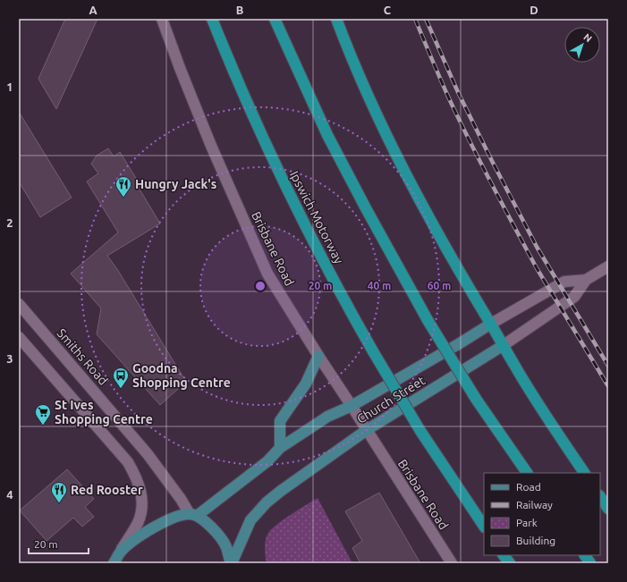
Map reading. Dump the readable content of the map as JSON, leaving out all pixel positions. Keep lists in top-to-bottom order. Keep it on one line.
{"streets":{"highway":["Ipswich Motorway"],"main road":["Brisbane Road","Smiths Road","Church Street"]},"crossings":[["Brisbane Road","Church Street"],["Smiths Road","Church Street"]],"places":{"restaurant":["Hungry Jack's","Red Rooster"],"bus stop":["Goodna Shopping Centre"],"supermarket":["St Ives Shopping Centre"]},"legend":["Road","Railway","Park","Building"],"scale_bar":"20 m","north":"top right","grid":{"columns":["A","B","C","D"],"rows":["1","2","3","4"]},"rings":["20 m","40 m","60 m"]}
